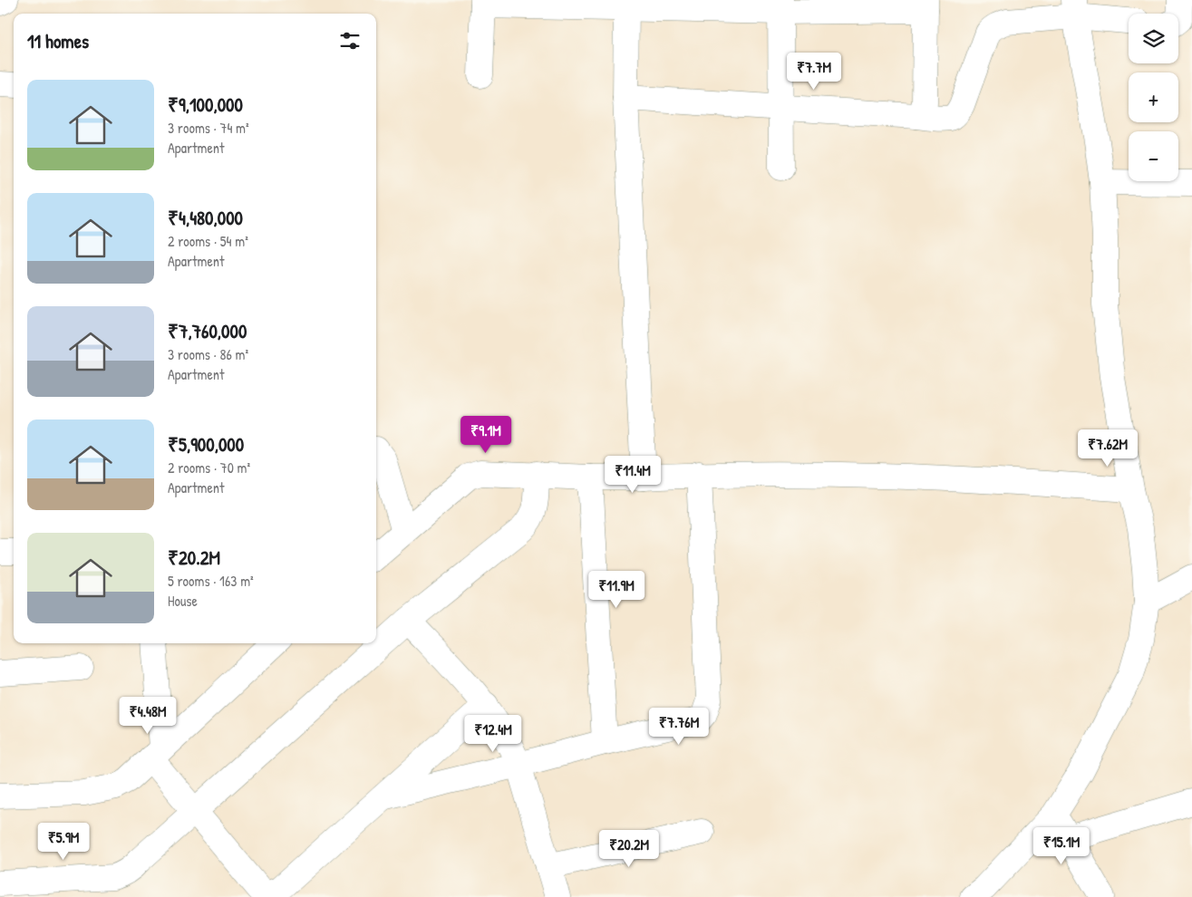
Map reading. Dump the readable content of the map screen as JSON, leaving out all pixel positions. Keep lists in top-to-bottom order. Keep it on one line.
{"page":{"map_buttons":["+","−"],"heading":"11 homes","price":["₹7.7M","₹9.1M","₹7.62M","₹11.4M","₹11.9M","₹4.48M","₹7.76M","₹12.4M","₹5.9M","₹15.1M","₹20.2M"],"list":[{"name":"₹9,100,000","note":"3 rooms · 74 m² · Apartment"},{"name":"₹4,480,000","note":"2 rooms · 54 m² · Apartment"},{"name":"₹7,760,000","note":"3 rooms · 86 m² · Apartment"},{"name":"₹5,900,000","note":"2 rooms · 70 m² · Apartment"},{"name":"₹20.2M","note":"5 rooms · 163 m² · House"}]}}
